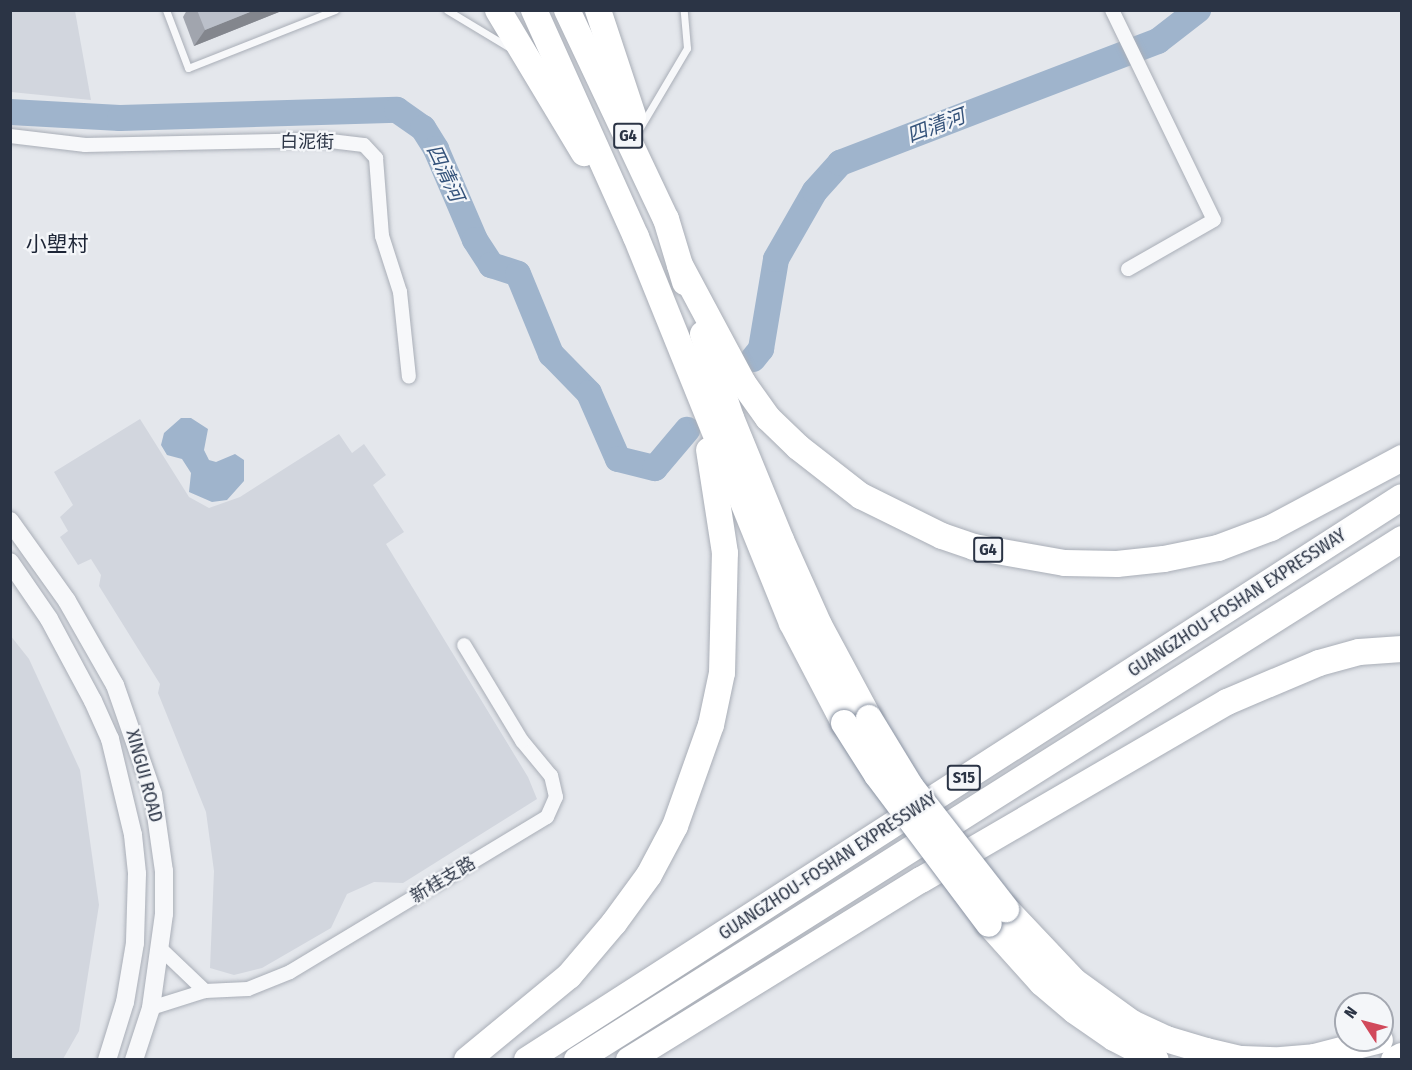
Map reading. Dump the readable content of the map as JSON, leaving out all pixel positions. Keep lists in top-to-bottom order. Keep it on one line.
{"streets":{"highway":["G4","GUANGZHOU-FOSHAN EXPRESSWAY","S15"],"street":["白泥街","XINGUI ROAD","新桂支路"]},"crossings":[["XINGUI ROAD","新桂支路"]],"districts":["小塱村"],"water":["四清河"],"north":"top left"}
